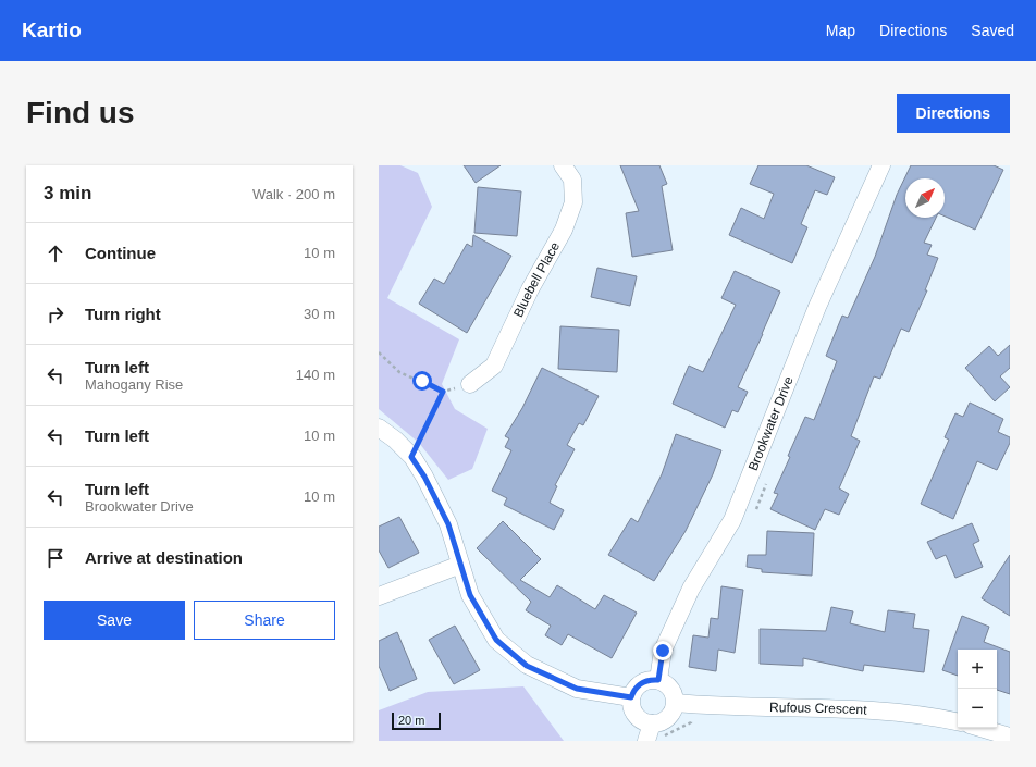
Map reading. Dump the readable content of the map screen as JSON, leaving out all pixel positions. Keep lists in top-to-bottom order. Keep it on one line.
{"streets":{"street":["Bluebell Place","Brookwater Drive","Rufous Crescent"]},"crossings":[["Brookwater Drive","Rufous Crescent"]],"scale_bar":"20 m","north":"top right","page":{"header":"Kartio","nav":["Map","Directions","Saved"],"buttons":["Directions",["Save","Share"]],"title":"Find us","heading":["3 min","Walk · 200 m"],"list":[["Continue","10 m"],["Turn right","30 m"],["Turn left","Mahogany Rise","140 m"],["Turn left","10 m"],["Turn left","Brookwater Drive","10 m"],"Arrive at destination"],"map_buttons":["+","−"],"scale":"20 m"}}
